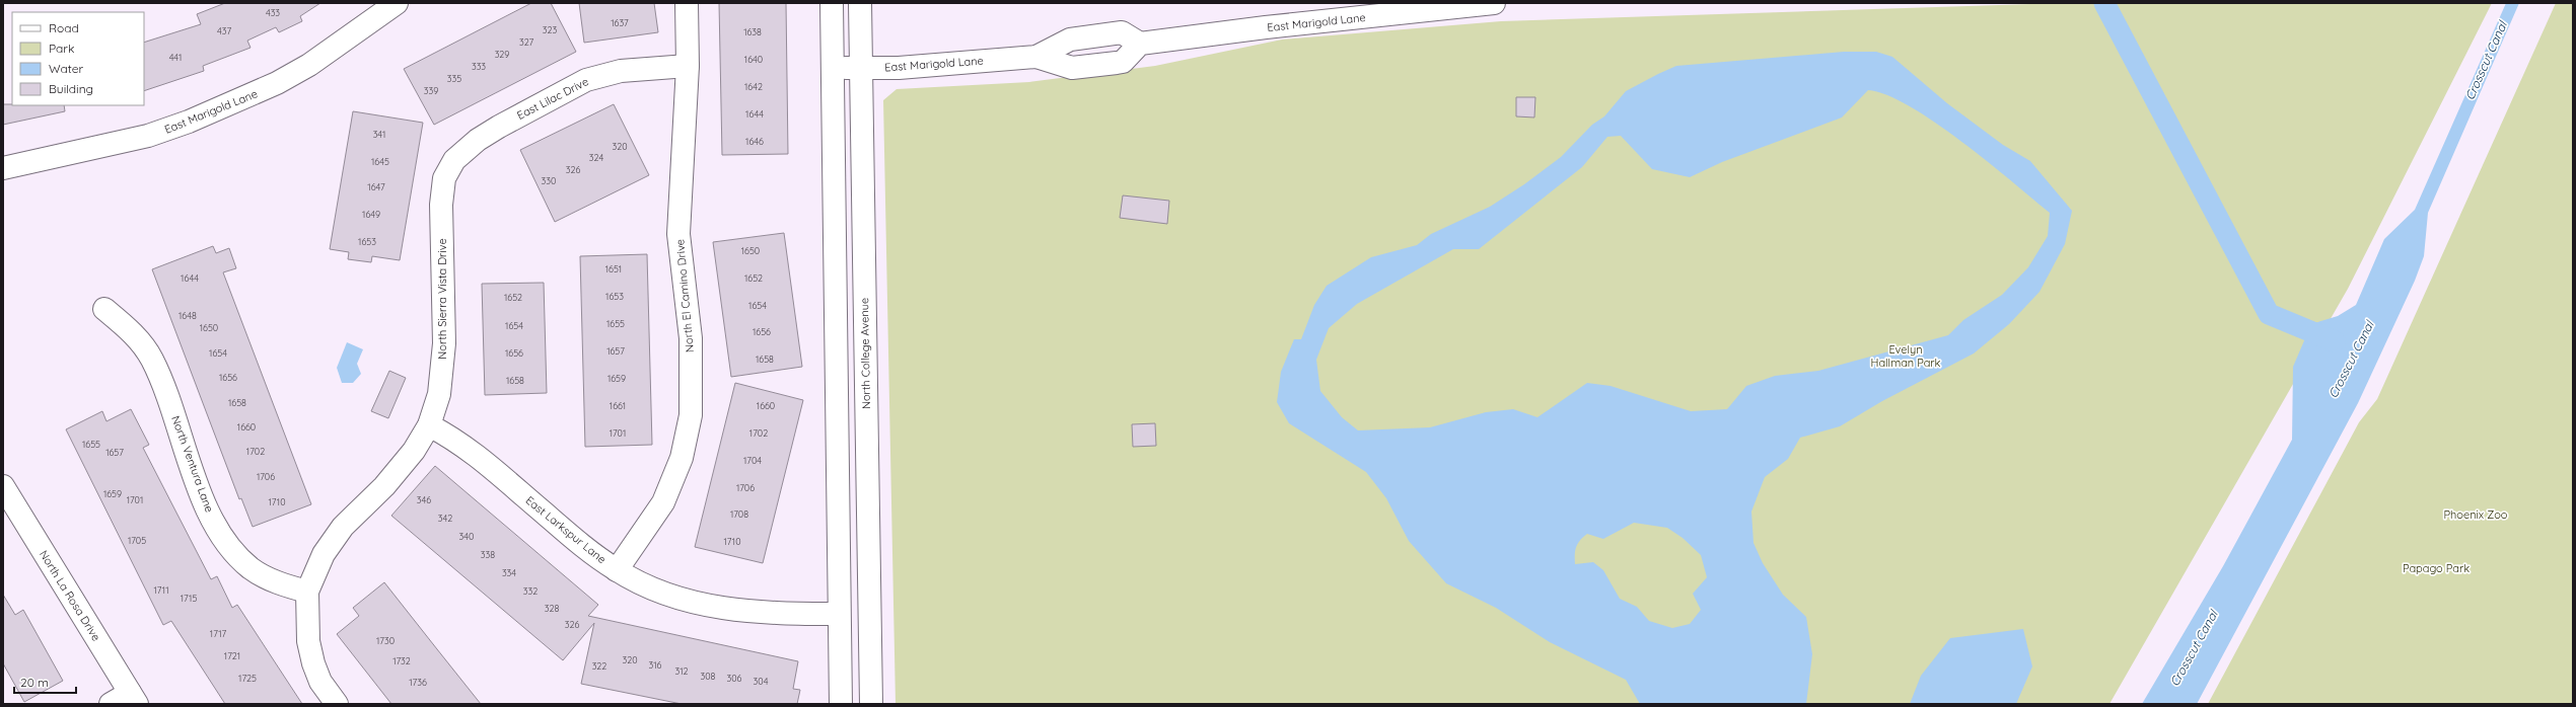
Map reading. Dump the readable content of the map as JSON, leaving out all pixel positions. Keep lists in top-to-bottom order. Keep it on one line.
{"streets":{"street":["East Marigold Lane","East Lilac Drive","North El Camino Drive","North Sierra Vista Drive","North College Avenue","North Ventura Lane","East Larkspur Lane","North La Rosa Drive"]},"crossings":[["East Marigold Lane","North College Avenue"],["East Lilac Drive","North El Camino Drive"],["East Lilac Drive","North Sierra Vista Drive"],["North El Camino Drive","East Larkspur Lane"],["North Sierra Vista Drive","North Ventura Lane"],["North Sierra Vista Drive","East Larkspur Lane"]],"water":["Crosscut Canal"],"parks":["Evelyn Hallman Park","Phoenix Zoo","Papago Park"],"house_numbers":["433","1637","323","437","1638","327","329","441","1640","333","335","1642","339","1644","341","1646","320","324","1645","326","330","1647","1649","1653","1650","1651","1644","1652","1653","1652","1654","1648","1655","1654","1650","1656","1657","1654","1656","1658","1656","1659","1658","1658","1661","1660","1660","1701","1702","1655","1702","1657","1704","1706","1706","1659","1701","346","1710","1708","342","340","1705","1710","338","334","1711","332","1715","328","326","1717","1730","1721","320","1732","316","322","312","308","1725","306","304","1736"],"legend":["Road","Park","Water","Building"],"scale_bar":"20 m"}
